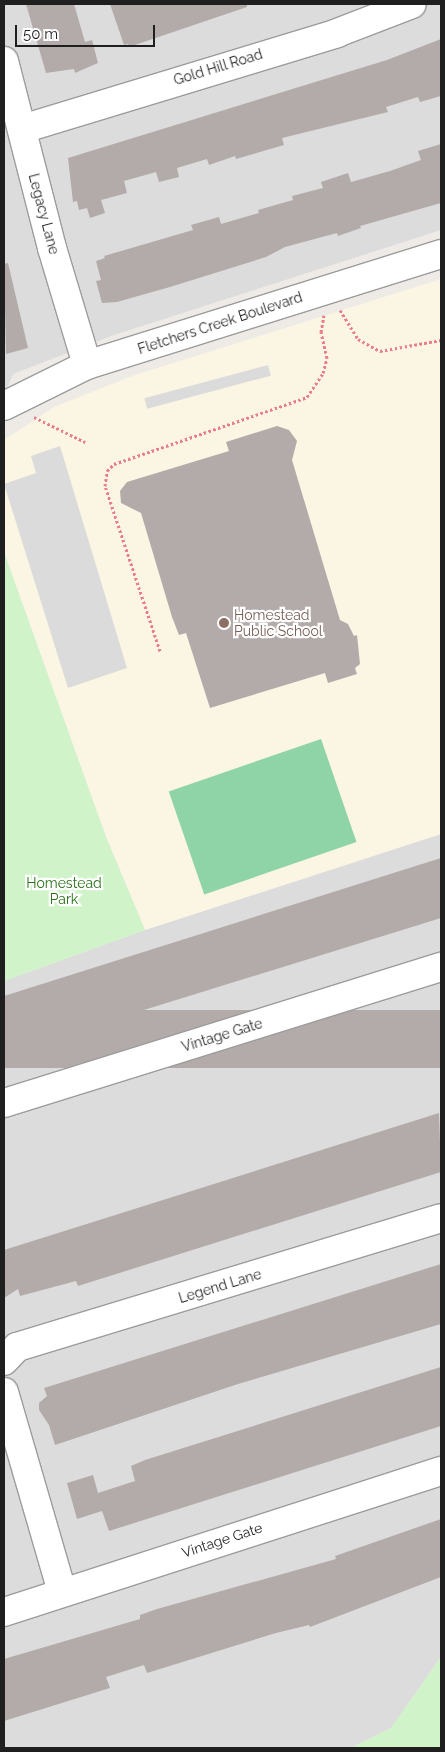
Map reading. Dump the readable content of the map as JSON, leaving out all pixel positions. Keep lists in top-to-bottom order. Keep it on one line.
{"streets":{"street":["Gold Hill Road","Legacy Lane","Fletchers Creek Boulevard","Vintage Gate","Legend Lane"]},"crossings":[["Gold Hill Road","Legacy Lane"],["Legacy Lane","Fletchers Creek Boulevard"]],"parks":["Homestead Park"],"places":["Homestead Public School"],"scale_bar":"50 m"}
